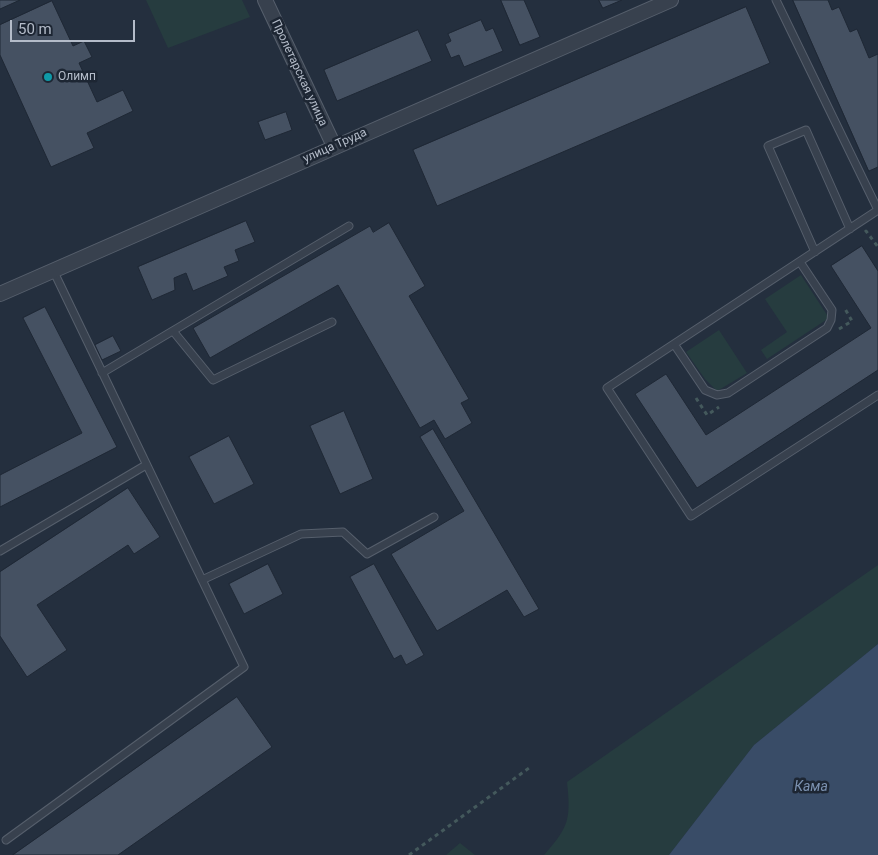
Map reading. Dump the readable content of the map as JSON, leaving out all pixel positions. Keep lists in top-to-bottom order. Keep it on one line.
{"streets":{"street":["Пролетарская улица","улица Труда"]},"crossings":[["Пролетарская улица","улица Труда"]],"water":["Кама"],"places":["Олимп"],"scale_bar":"50 m"}
